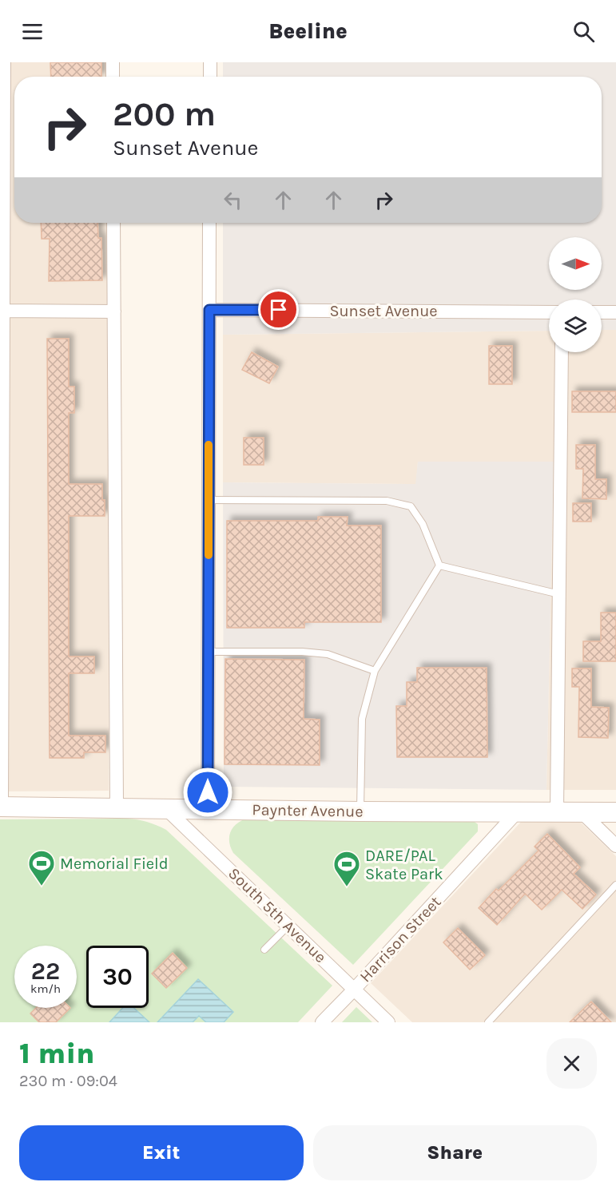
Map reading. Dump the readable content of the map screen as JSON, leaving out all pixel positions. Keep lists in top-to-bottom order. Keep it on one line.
{"streets":{"street":["Sunset Avenue","Paynter Avenue","South 5th Avenue","Harrison Street"]},"crossings":[["Paynter Avenue","South 5th Avenue"],["Paynter Avenue","Harrison Street"],["South 5th Avenue","Harrison Street"]],"places":{"sports":["Memorial Field","DARE/PAL Skate Park"]},"north":"right","page":{"header":"Beeline","turn":["200 m","Sunset Avenue"],"speed":"22 km/h","limit":"30","heading":["1 min","230 m · 09:04"],"buttons":["Exit","Share"]}}
